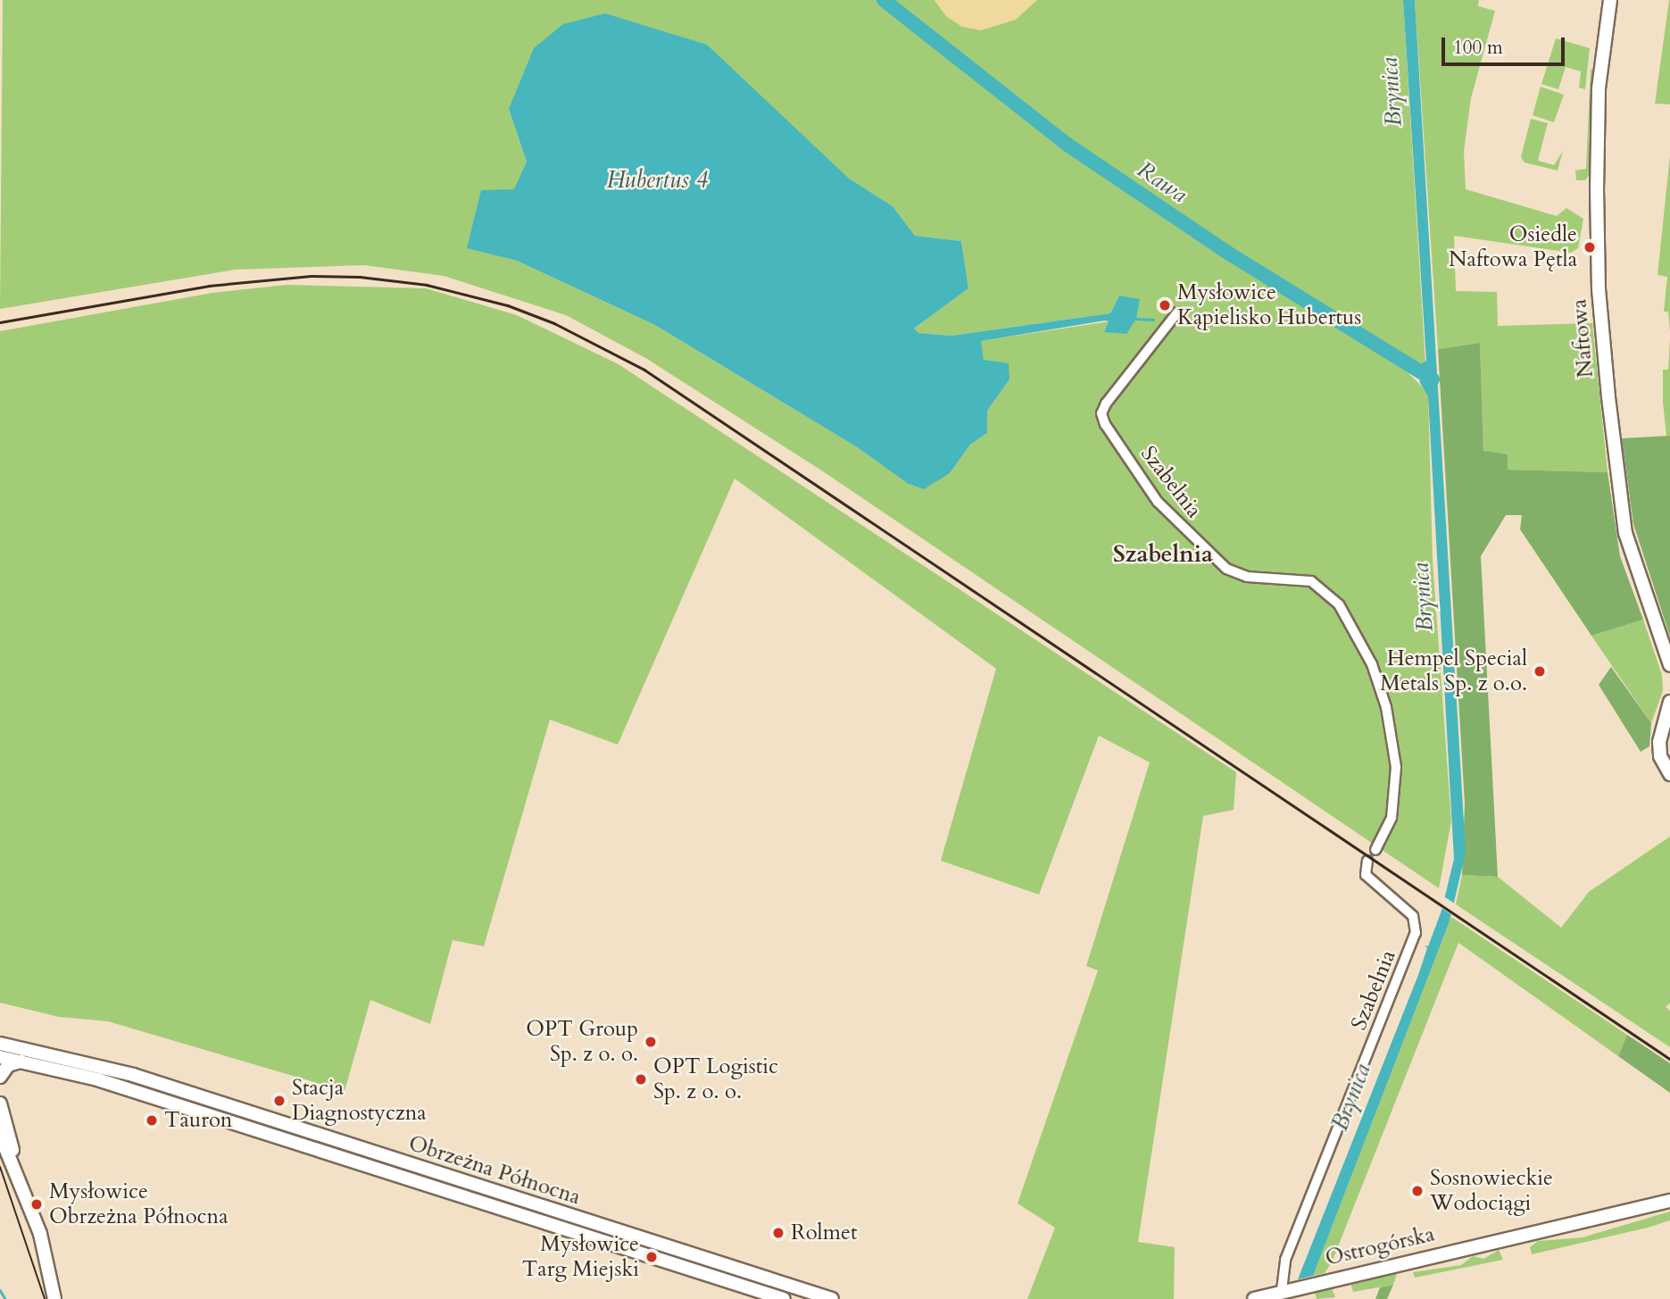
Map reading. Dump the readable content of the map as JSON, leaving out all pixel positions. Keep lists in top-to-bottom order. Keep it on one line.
{"streets":{"street":["Naftowa","Szabelnia","Obrzeżna Północna","Ostrogórska"]},"crossings":[["Szabelnia","Ostrogórska"]],"districts":["Szabelnia"],"water":["Brynica","Hubertus 4","Rawa"],"places":["Osiedle Naftowa Pętla","Mysłowice Kąpielisko Hubertus","Hempel Special Metals Sp. z o.o.","OPT Group Sp. z o. o.","OPT Logistic Sp. z o. o.","Stacja Diagnostyczna","Tauron","Sosnowieckie Wodociągi","Mysłowice Obrzeżna Północna","Rolmet","Mysłowice Targ Miejski"],"scale_bar":"100 m"}
